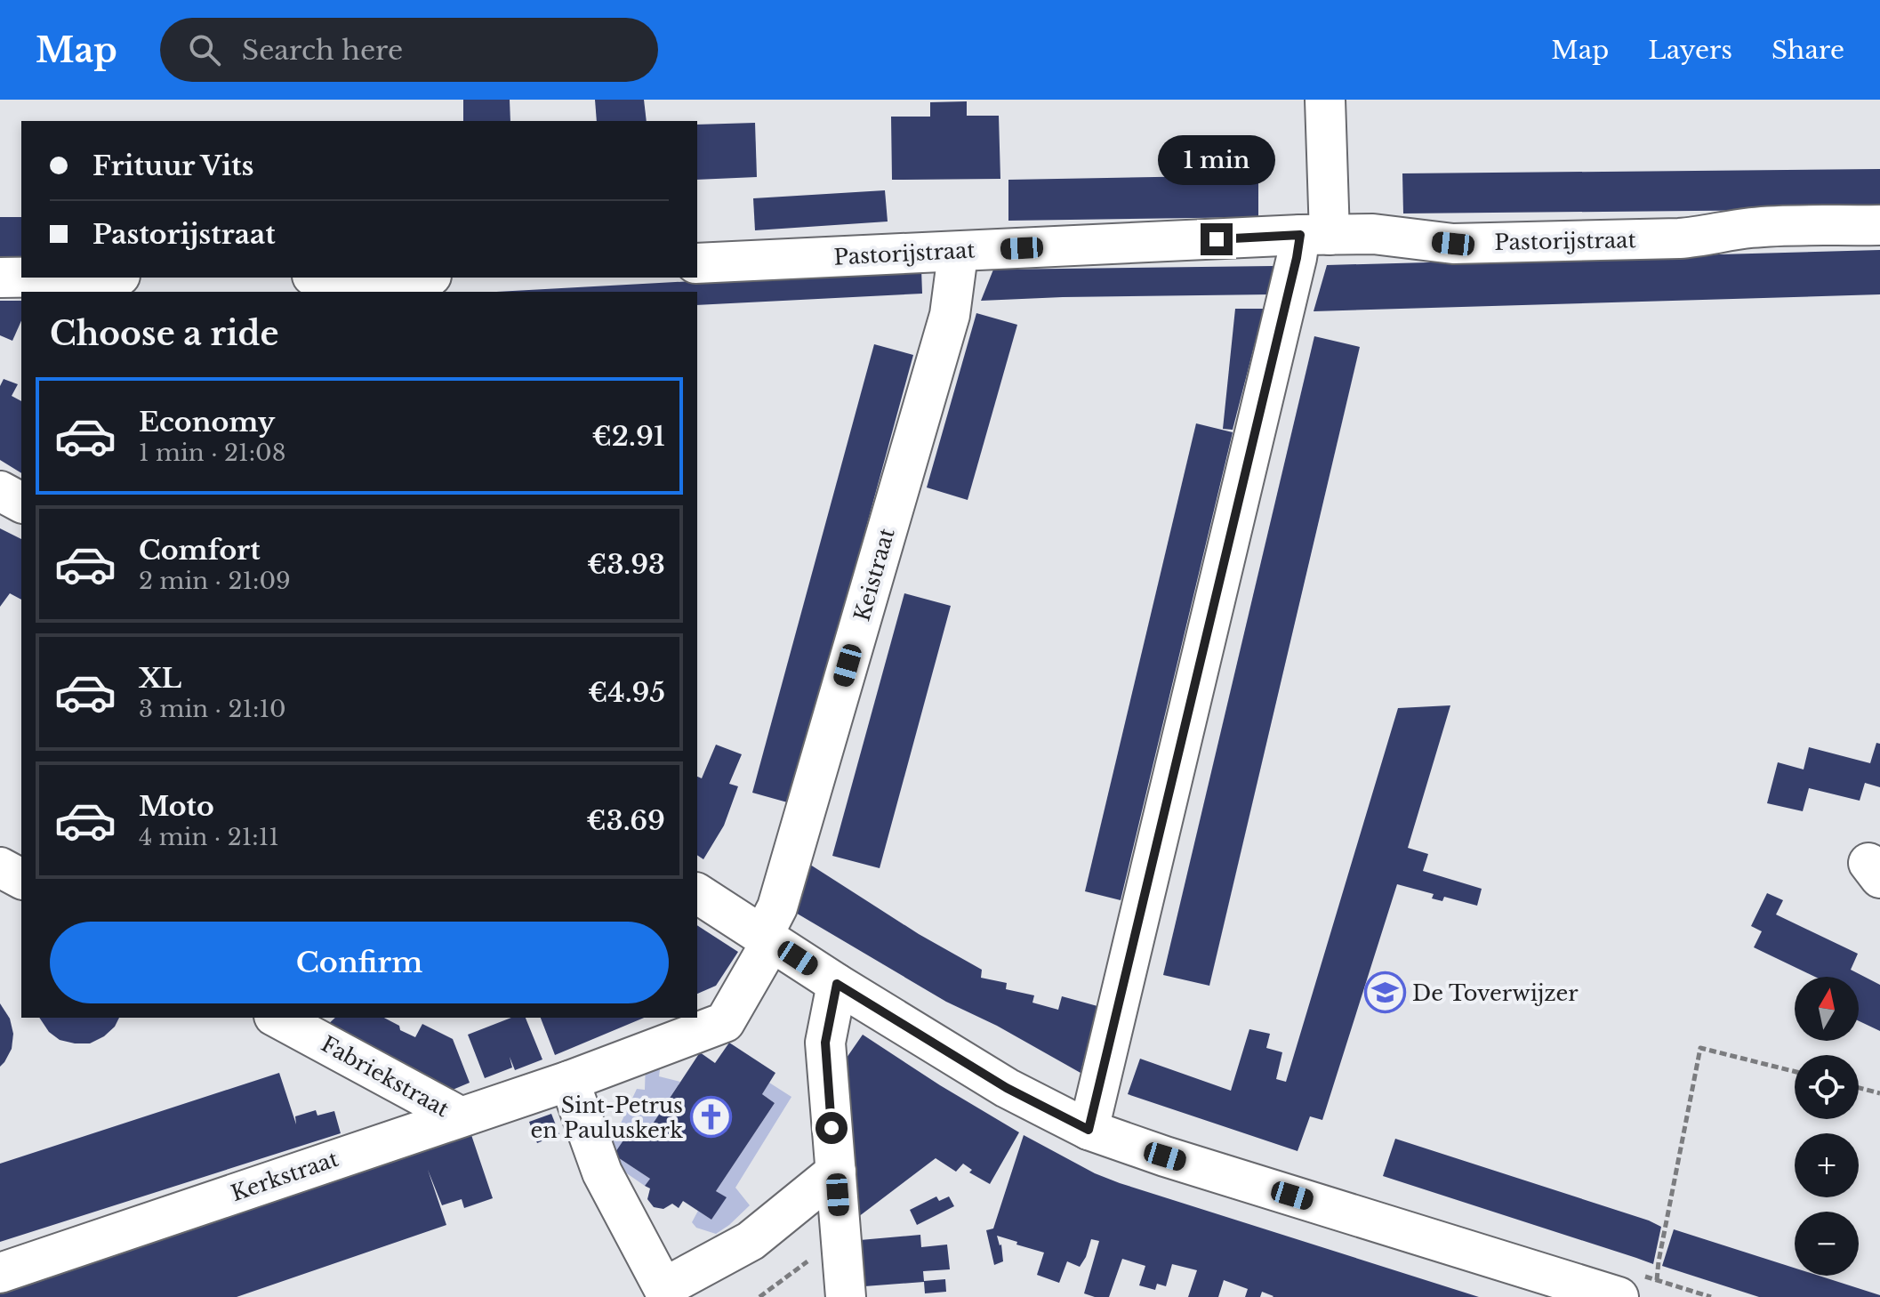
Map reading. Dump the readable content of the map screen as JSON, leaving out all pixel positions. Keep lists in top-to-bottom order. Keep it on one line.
{"streets":{"street":["Pastorijstraat","Keistraat","Fabriekstraat","Kerkstraat"]},"crossings":[["Pastorijstraat","Keistraat"],["Keistraat","Kerkstraat"],["Fabriekstraat","Kerkstraat"]],"places":{"school or university":["De Toverwijzer"],"church":["Sint-Petrus en Pauluskerk"]},"north":"top","page":{"header":"Map","search":"Search here","nav":["Map","Layers","Share"],"banner":["Frituur Vits","Pastorijstraat"],"bubble":"1 min","heading":"Choose a ride","list":[{"name":"Economy","note":"1 min · 21:08","value":"€2.91"},{"name":"Comfort","note":"2 min · 21:09","value":"€3.93"},{"name":"XL","note":"3 min · 21:10","value":"€4.95"},{"name":"Moto","note":"4 min · 21:11","value":"€3.69"}],"buttons":"Confirm","map_buttons":["+","−"]}}
